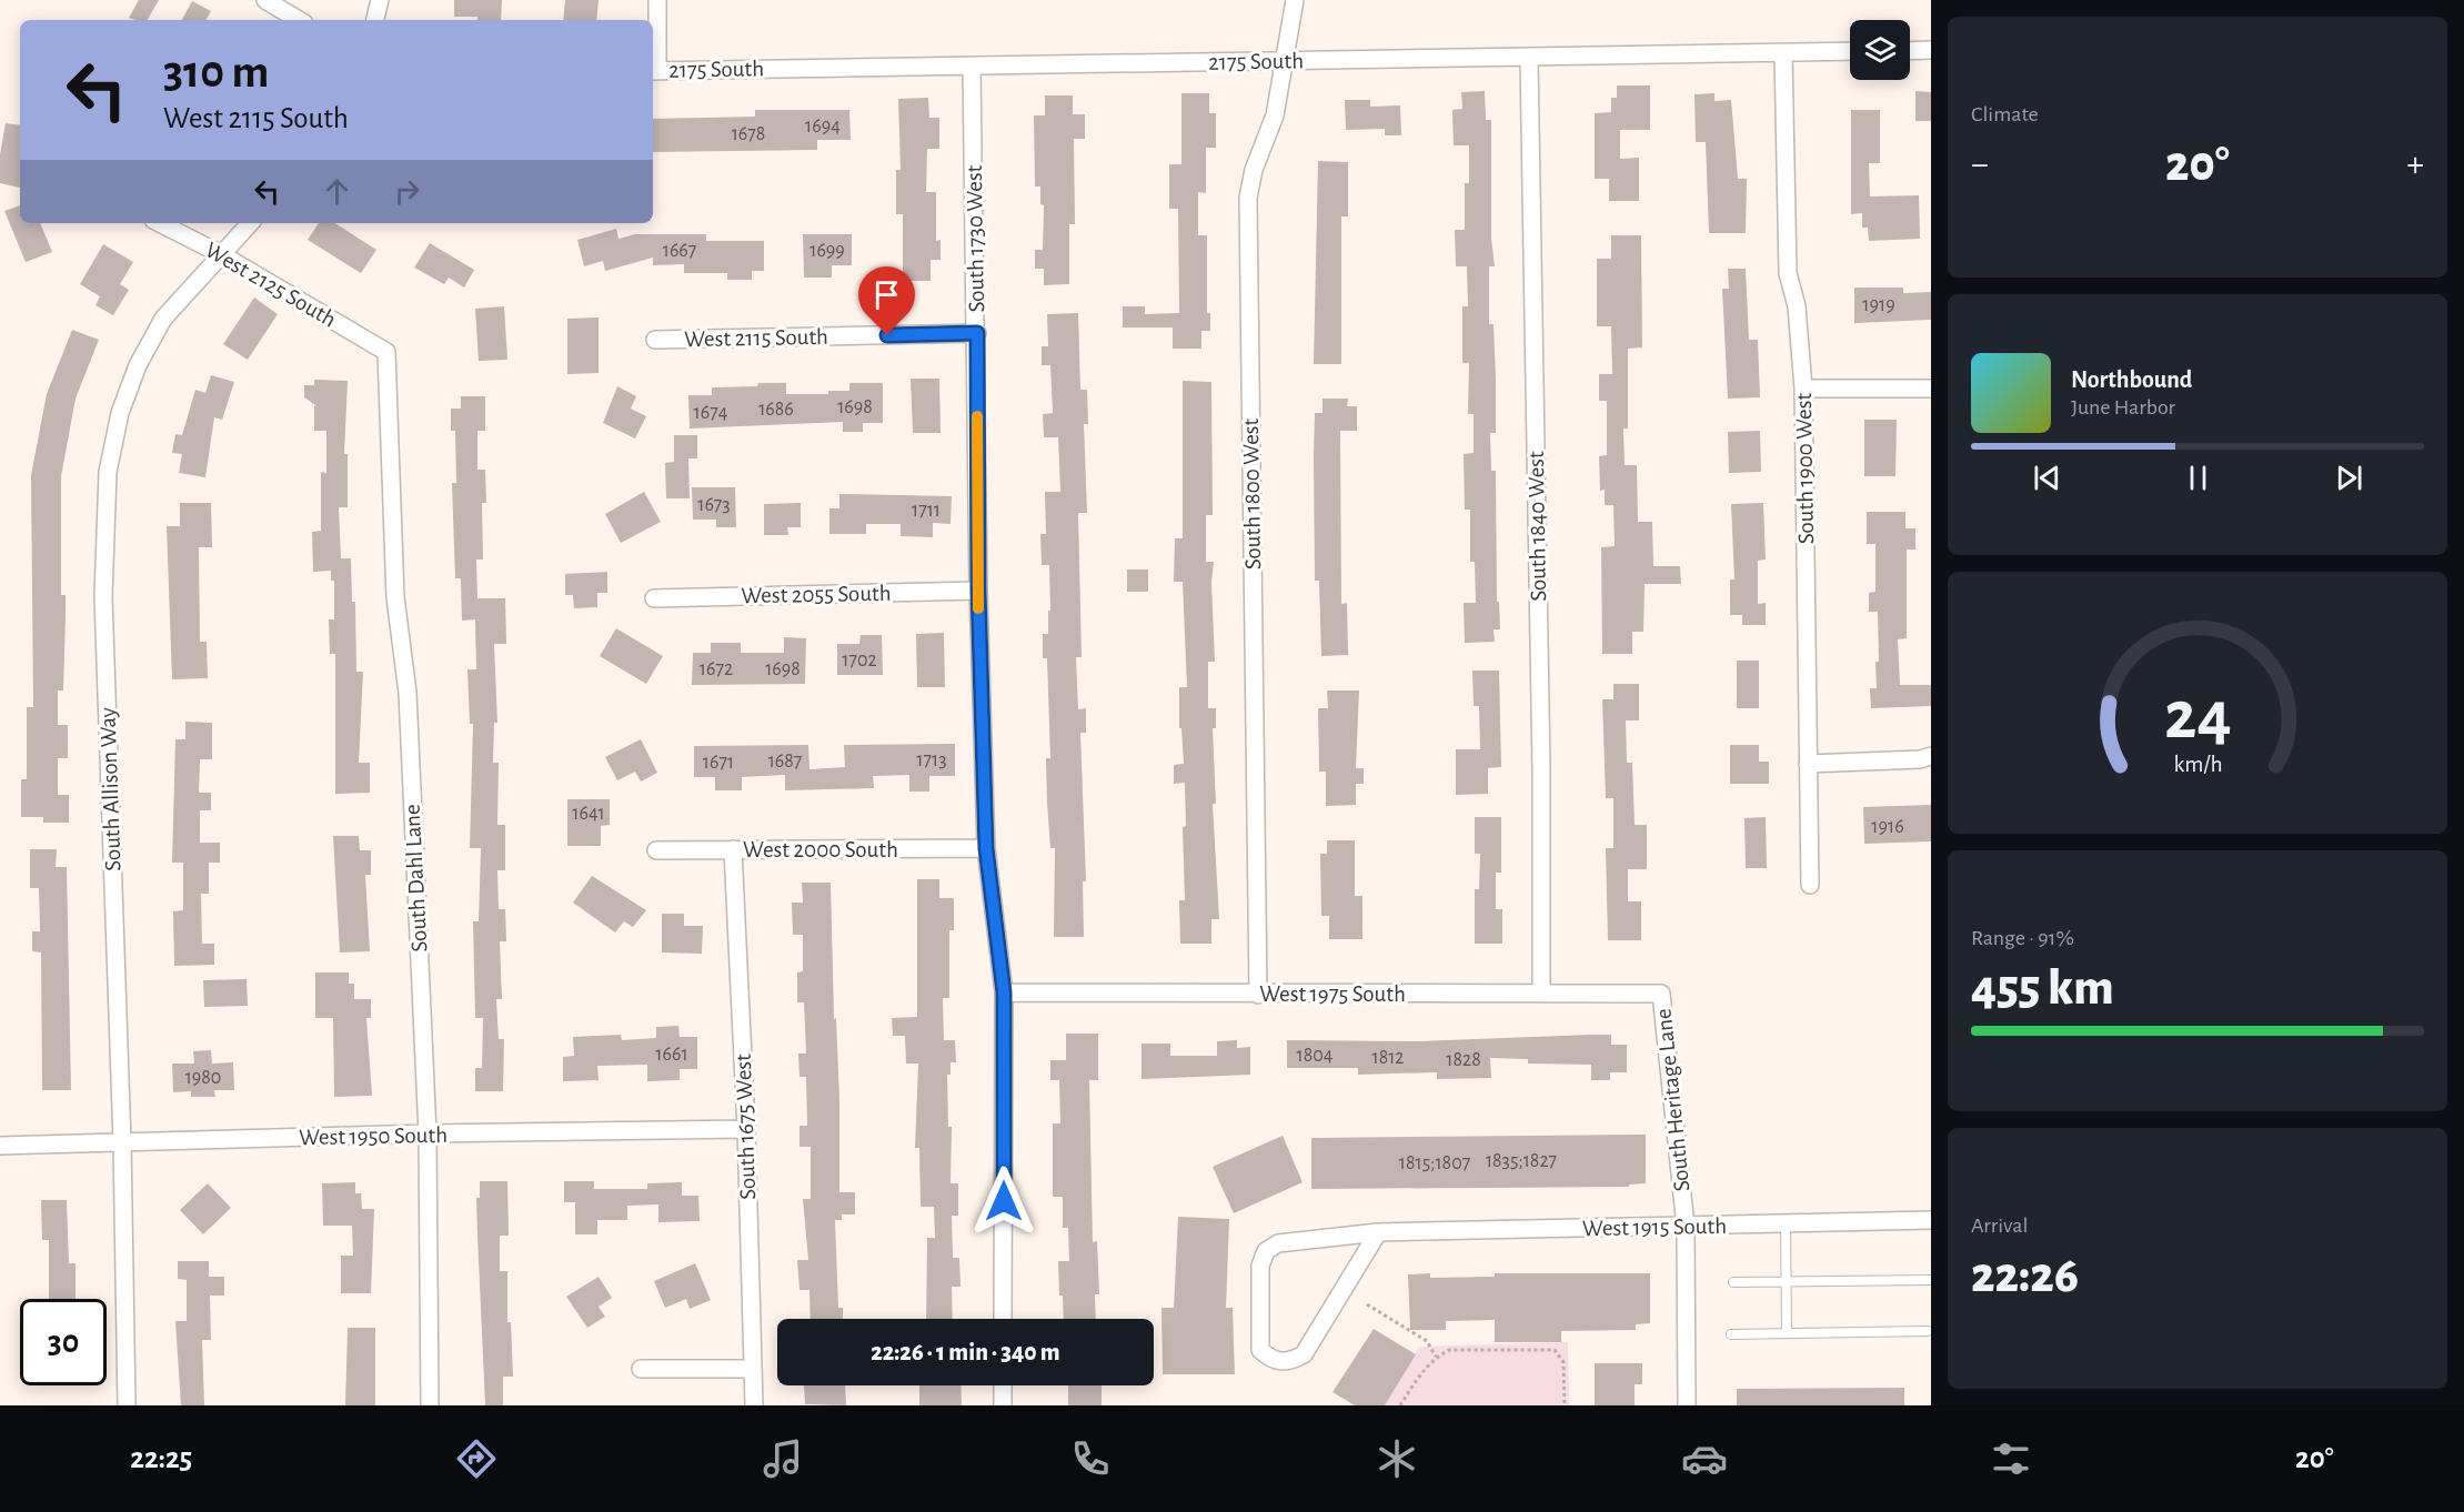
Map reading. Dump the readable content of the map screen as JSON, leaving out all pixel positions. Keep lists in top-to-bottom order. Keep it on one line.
{"streets":{"street":["2175 South","South 1730 West","West 2125 South","West 2115 South","South 1900 West","South 1800 West","South 1840 West","West 2055 South","South Allison Way","West 2000 South","South Dahl Lane","West 1975 South","South Heritage Lane","South 1675 West","West 1950 South","West 1915 South"]},"crossings":[["2175 South","South 1730 West"],["2175 South","South 1900 West"],["2175 South","South 1800 West"],["2175 South","South 1840 West"],["South 1730 West","West 2115 South"],["South 1730 West","West 2055 South"],["South 1730 West","West 2000 South"],["South 1730 West","West 1975 South"],["West 2125 South","South Allison Way"],["West 2125 South","South Dahl Lane"],["South 1800 West","West 1975 South"],["South 1840 West","West 1975 South"],["South Allison Way","West 1950 South"],["West 2000 South","South 1675 West"],["South Dahl Lane","West 1950 South"],["West 1975 South","South Heritage Lane"],["South Heritage Lane","West 1915 South"],["South 1675 West","West 1950 South"]],"house_numbers":["1694","1678","1667","1699","1919","1698","1686","1674","1673","1711","1702","1672","1698","1713","1687","1671","1641","1916","1661","1804","1812","1828","1980","1835;1827","1815;1807"],"page":{"tile":["Climate",["Range · 91%","455 km"],["Arrival","22:26"]],"turn":["310 m","West 2115 South"],"heat":["−","20°","+"],"song":["Northbound","June Harbor"],"limit":"30","trip":"22:26 · 1 min · 340 m","tabs":["22:25","20°"],"gauge":["24","km/h"]}}
